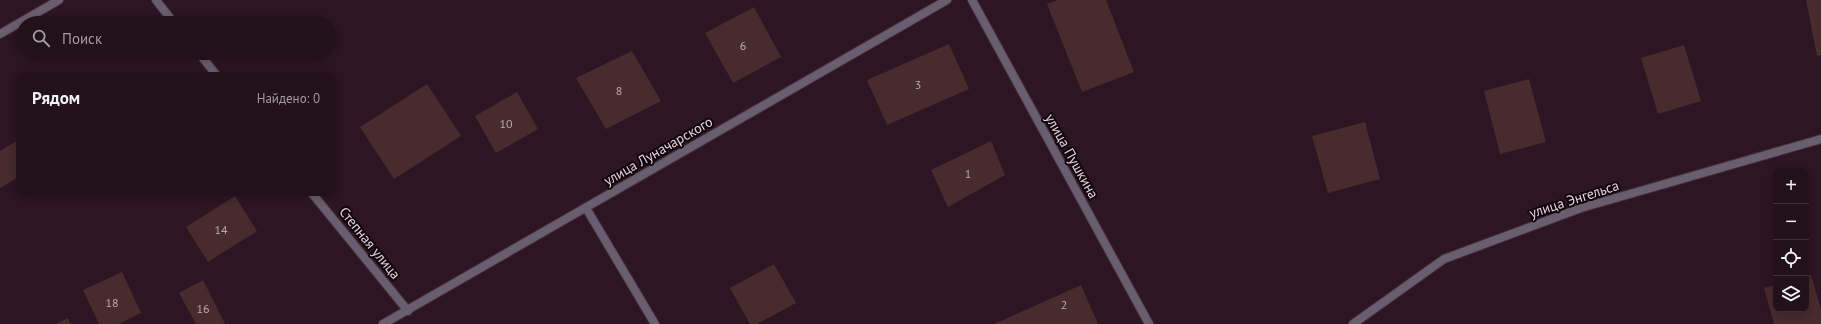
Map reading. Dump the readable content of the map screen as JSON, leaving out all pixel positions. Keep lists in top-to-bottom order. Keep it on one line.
{"streets":{"street":["улица Луначарского","улица Пушкина","улица Энгельса","Степная улица"]},"crossings":[["улица Луначарского","Степная улица"]],"house_numbers":["6","3","8","10","1","14","18","2","16"],"page":{"search":"Поиск","heading":["Рядом","Найдено: 0"],"map_buttons":["+","−"]}}
